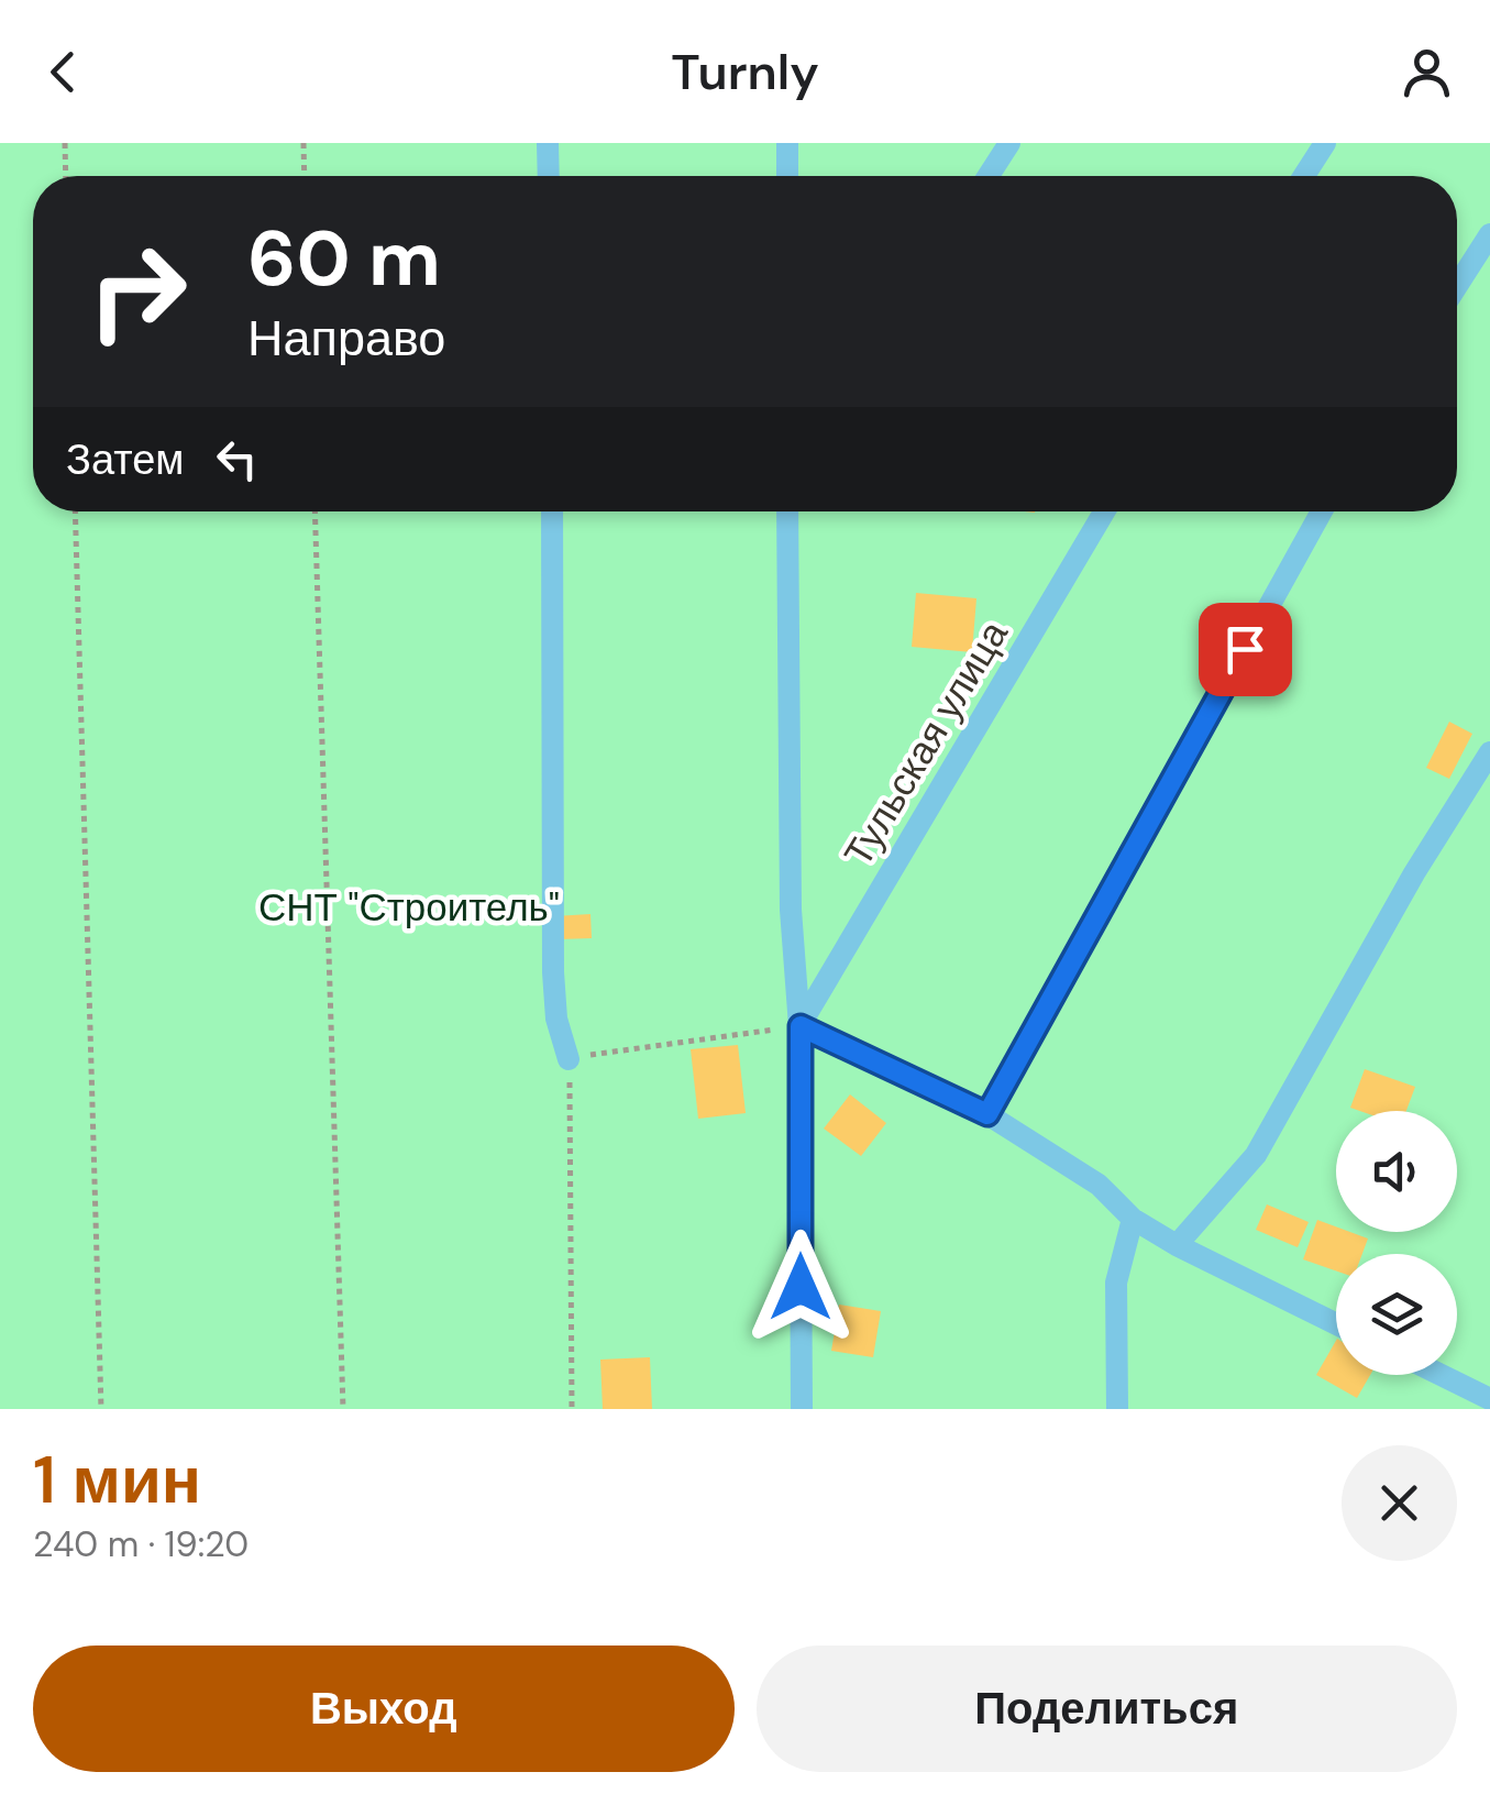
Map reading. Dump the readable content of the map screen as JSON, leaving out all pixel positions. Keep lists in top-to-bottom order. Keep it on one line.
{"streets":{"street":["Тульская улица"]},"parks":["СНТ \"Строитель\""],"page":{"header":"Turnly","turn":["60 m","Направо"],"then":"Затем","heading":["1 мин","240 m · 19:20"],"buttons":["Выход","Поделиться"]}}
